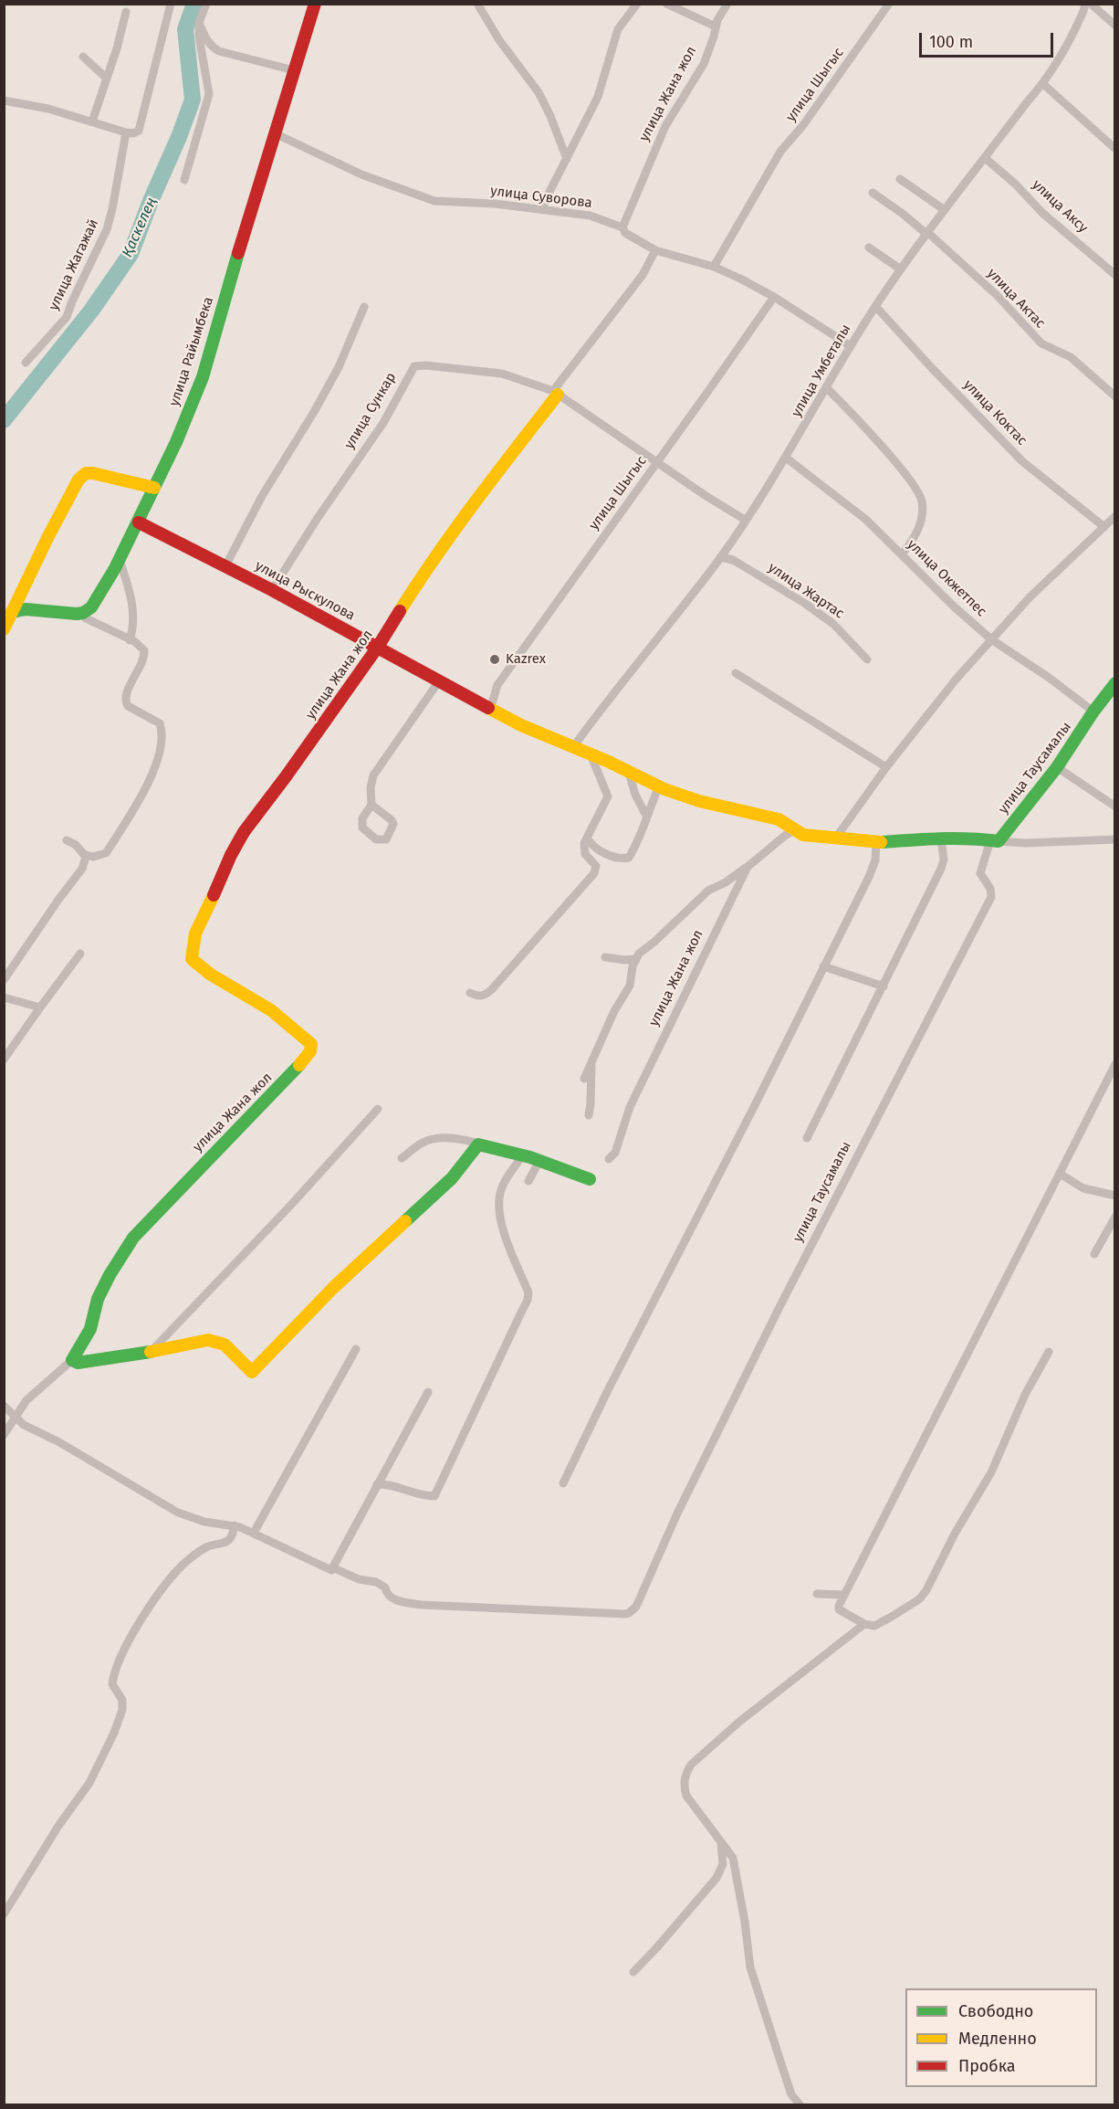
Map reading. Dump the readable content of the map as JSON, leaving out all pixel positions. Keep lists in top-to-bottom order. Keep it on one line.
{"streets":{"street":["улица Шыгыс","улица Жана жол","улица Суворова","улица Аксу","улица Жагажай","улица Актас","улица Райымбека","улица Умбеталы","улица Сункар","улица Коктас","улица Окжетпес","улица Рыскулова","улица Жартас","улица Таусамалы"]},"crossings":[["улица Шыгыс","улица Суворова"],["улица Шыгыс","улица Сункар"],["улица Шыгыс","улица Рыскулова"],["улица Жана жол","улица Суворова"],["улица Жана жол","улица Сункар"],["улица Жана жол","улица Рыскулова"],["улица Суворова","улица Райымбека"],["улица Суворова","улица Умбеталы"],["улица Аксу","улица Умбеталы"],["улица Актас","улица Умбеталы"],["улица Умбеталы","улица Сункар"],["улица Умбеталы","улица Коктас"],["улица Умбеталы","улица Окжетпес"],["улица Умбеталы","улица Рыскулова"],["улица Умбеталы","улица Жартас"],["улица Сункар","улица Рыскулова"],["улица Окжетпес","улица Таусамалы"],["улица Рыскулова","улица Таусамалы"]],"water":["Қаскелең"],"places":["Kazrex"],"legend":["Свободно","Медленно","Пробка"],"scale_bar":"100 m"}
